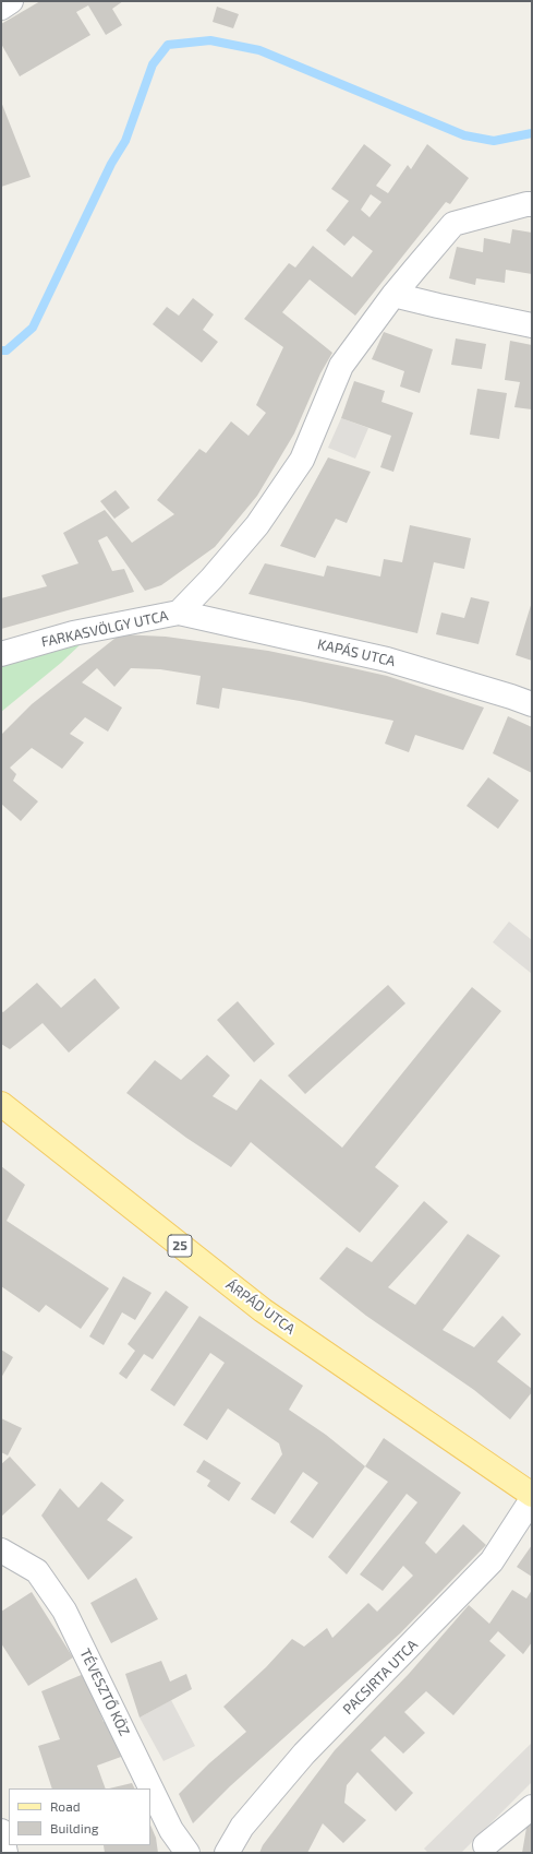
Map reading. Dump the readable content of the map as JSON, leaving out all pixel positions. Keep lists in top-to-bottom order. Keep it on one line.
{"streets":{"main road":["25","ÁRPÁD UTCA"],"street":["FARKASVÖLGY UTCA","KAPÁS UTCA","PACSIRTA UTCA","TÉVESZTŐ KÖZ"]},"crossings":[["FARKASVÖLGY UTCA","KAPÁS UTCA"]],"legend":["Road","Building"]}
